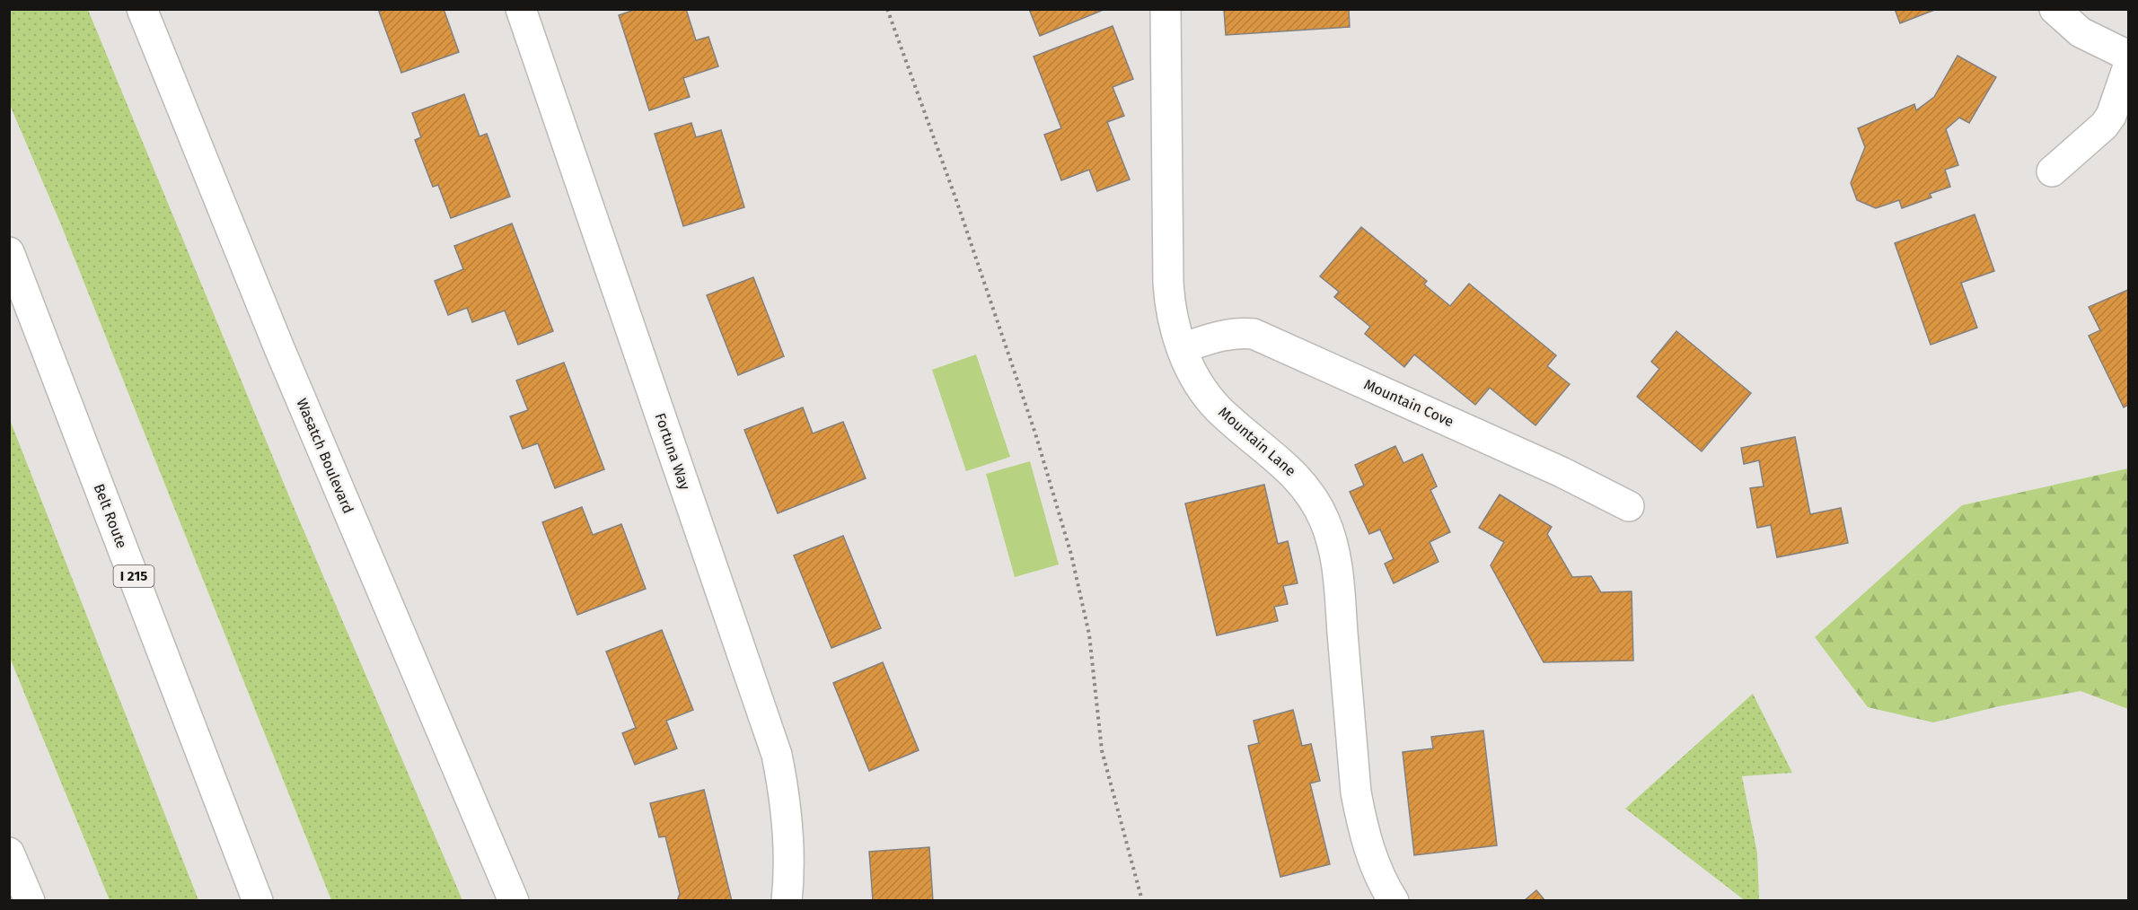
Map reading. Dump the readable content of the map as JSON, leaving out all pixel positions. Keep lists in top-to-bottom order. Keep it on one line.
{"streets":{"main road":["Mountain Cove","Mountain Lane","Fortuna Way","Wasatch Boulevard","Belt Route","I 215"]},"crossings":[["Mountain Cove","Mountain Lane"]]}
